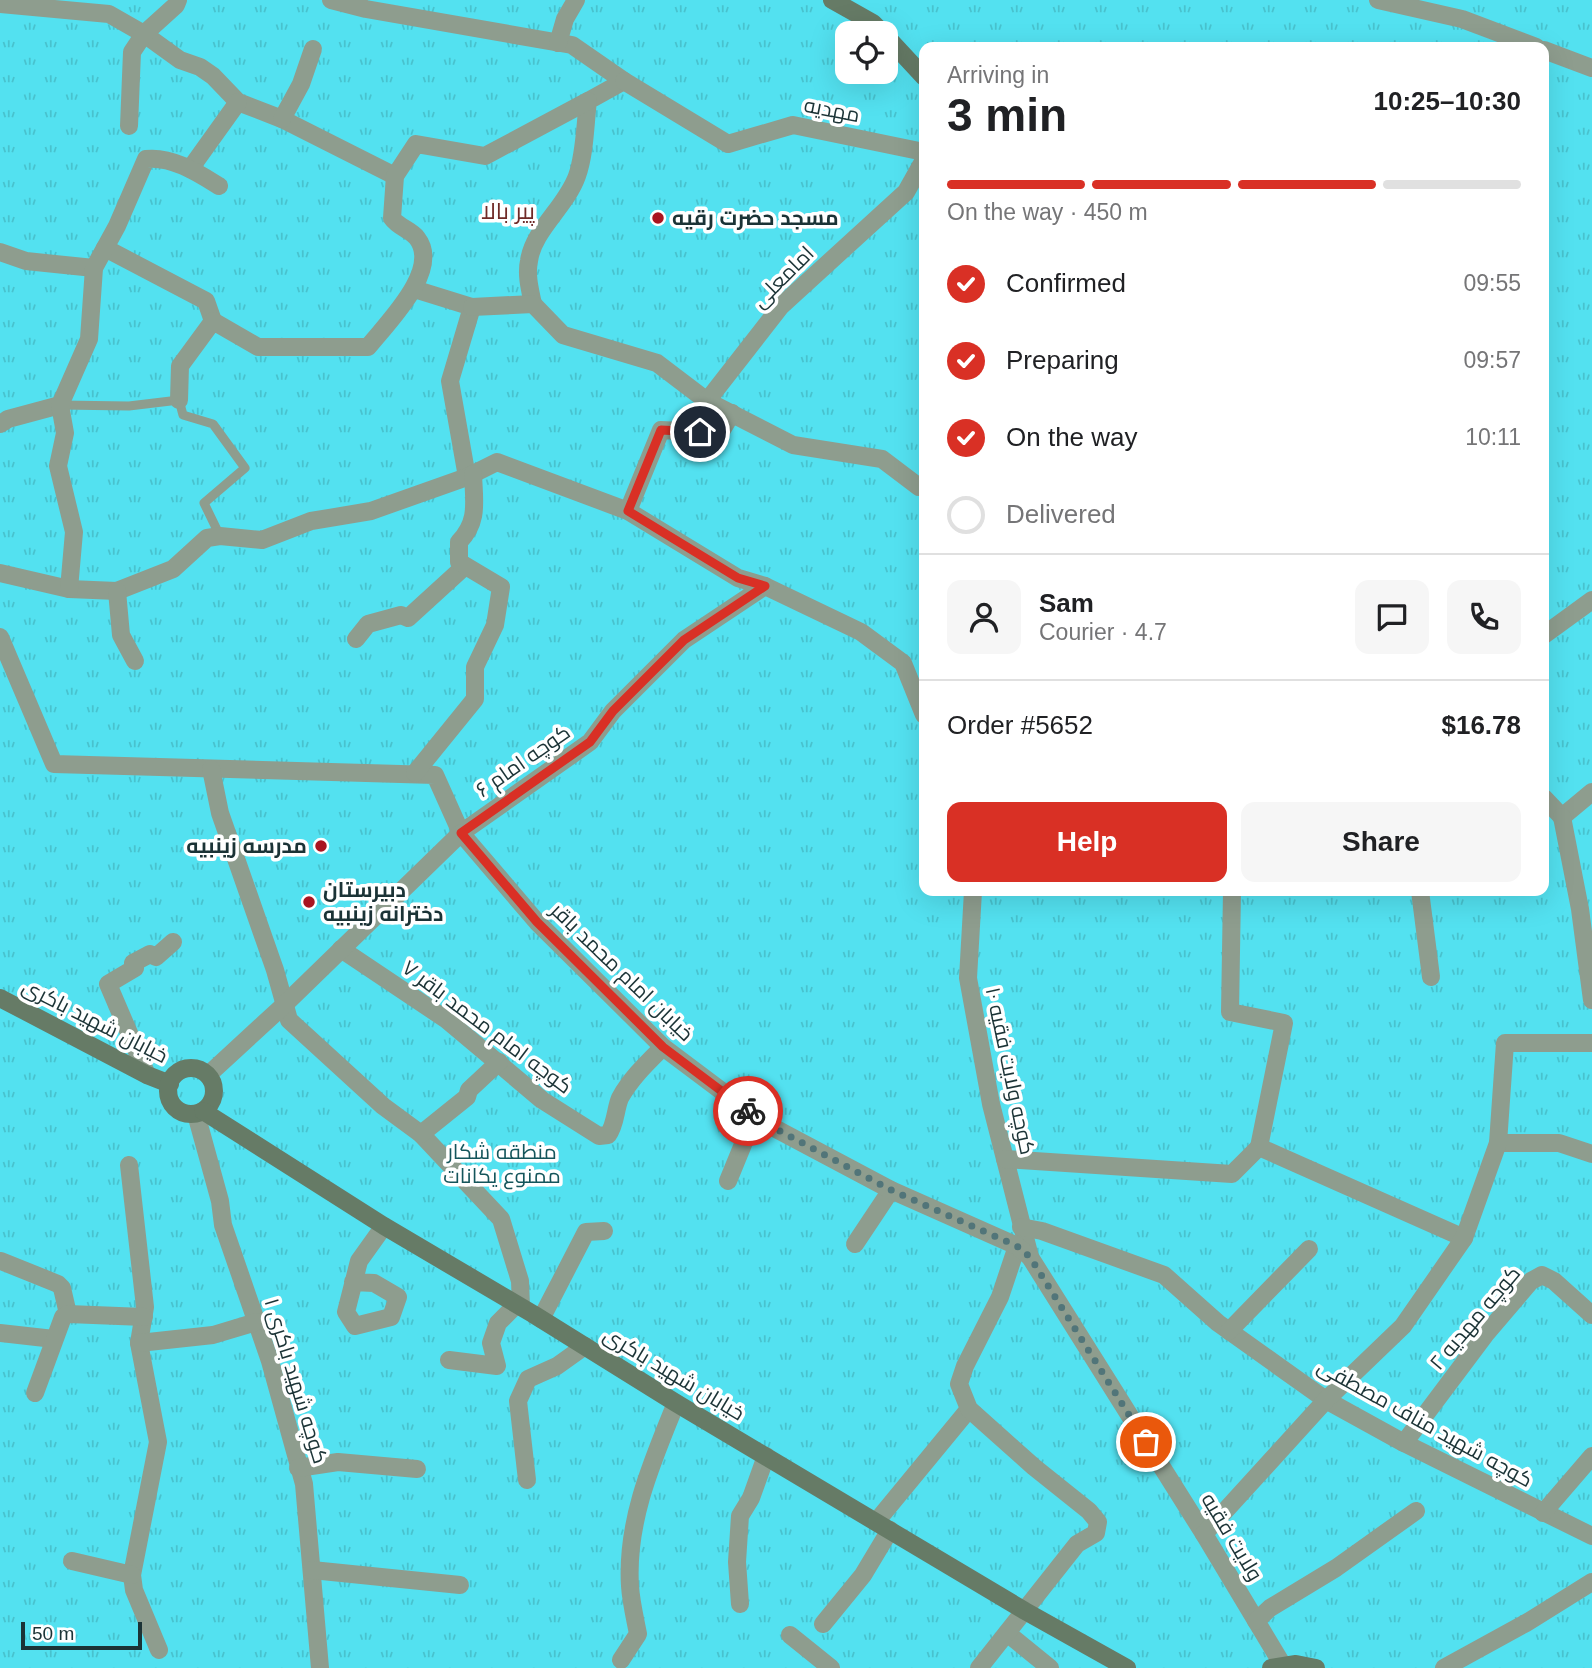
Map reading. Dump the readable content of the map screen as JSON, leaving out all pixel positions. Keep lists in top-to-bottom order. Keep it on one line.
{"streets":{"main road":["خیابان شهید باکری"],"street":["مهدیه","امامعلی","کوچه امام ۶","خیابان امام محمد باقر","کوچه امام محمد باقر ۷","کوچه ولایت فقیه ۱۰","کوچه مهدیه ۲","کوچه شهید باکری ۱","کوچه شهید مناف مصطفی","ولایت فقیه"]},"crossings":[["کوچه امام ۶","خیابان امام محمد باقر"],["کوچه امام ۶","خیابان شهید باکری"],["کوچه امام ۶","کوچه امام محمد باقر ۷"],["کوچه امام ۶","کوچه شهید باکری ۱"],["خیابان امام محمد باقر","کوچه امام محمد باقر ۷"],["خیابان امام محمد باقر","کوچه ولایت فقیه ۱۰"],["خیابان امام محمد باقر","ولایت فقیه"],["خیابان شهید باکری","کوچه شهید باکری ۱"],["کوچه ولایت فقیه ۱۰","کوچه شهید مناف مصطفی"],["کوچه ولایت فقیه ۱۰","ولایت فقیه"],["کوچه مهدیه ۲","کوچه شهید مناف مصطفی"]],"districts":["پیر بالا"],"parks":["منطقه شکار ممنوع یکانات"],"places":["مسجد حضرت رقیه","مدرسه زینبیه","دبیرستان دخترانه زینبیه"],"scale_bar":"50 m","page":{"heading":["3 min","Arriving in","10:25–10:30"],"panel":["Sam","Courier · 4.7","Order #5652","$16.78"],"bar":"On the way · 450 m","list":[["Confirmed","09:55"],["Preparing","09:57"],["On the way","10:11"],"Delivered"],"buttons":["Help","Share"],"scale":"50 m"}}
